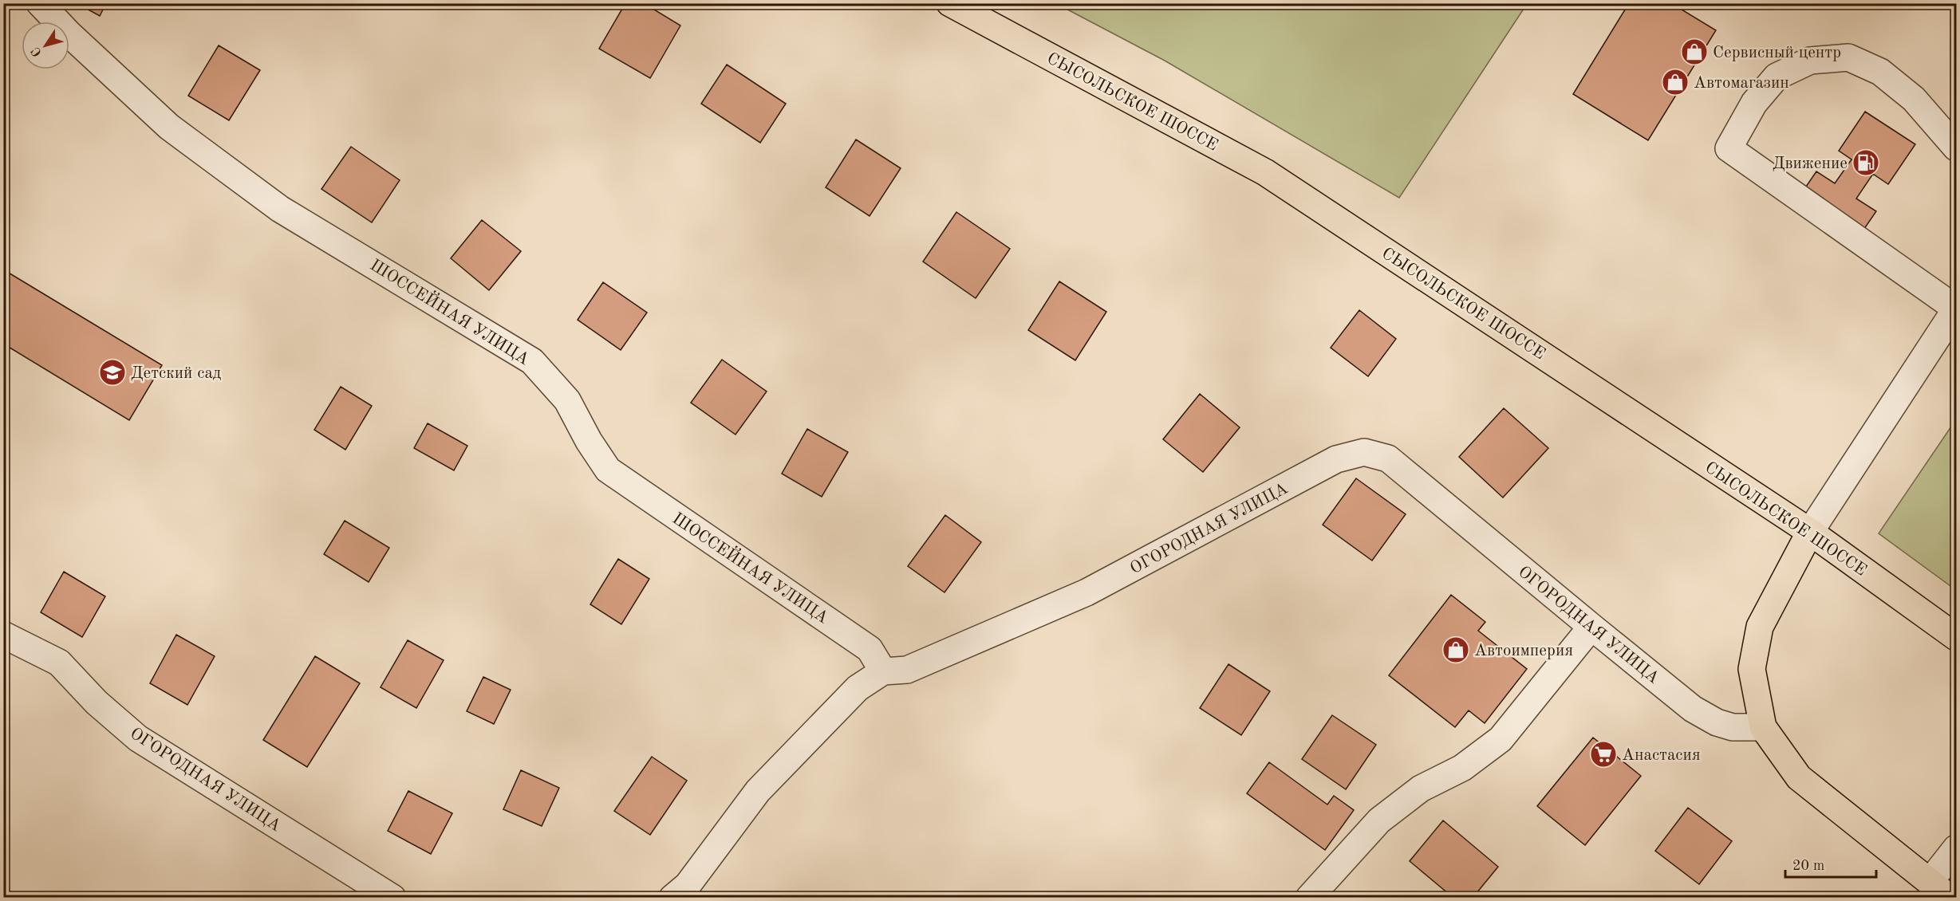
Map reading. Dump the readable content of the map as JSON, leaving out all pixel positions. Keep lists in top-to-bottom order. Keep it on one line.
{"streets":{"main road":["СЫСОЛЬСКОЕ ШОССЕ"],"street":["ШОССЕЙНАЯ УЛИЦА","ОГОРОДНАЯ УЛИЦА"]},"crossings":[["ШОССЕЙНАЯ УЛИЦА","ОГОРОДНАЯ УЛИЦА"]],"places":{"shop":["Сервисный центр","Автомагазин","Автоимперия"],"fuel station":["Движение"],"school or university":["Детский сад"],"supermarket":["Анастасия"]},"scale_bar":"20 m","north":"bottom left"}
